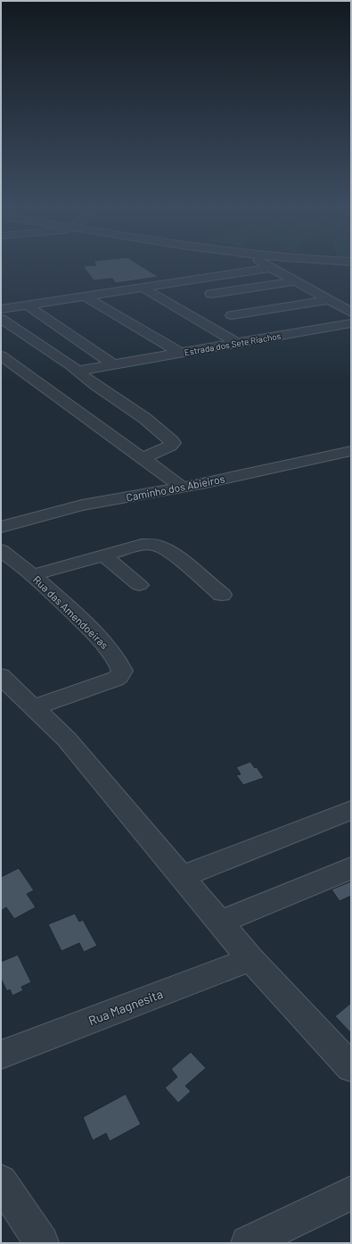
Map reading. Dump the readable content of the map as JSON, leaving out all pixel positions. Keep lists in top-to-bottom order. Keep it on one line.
{"streets":{"street":["Estrada dos Sete Riachos","Caminho dos Abieiros","Rua das Amendoeiras","Rua Magnesita"]}}
